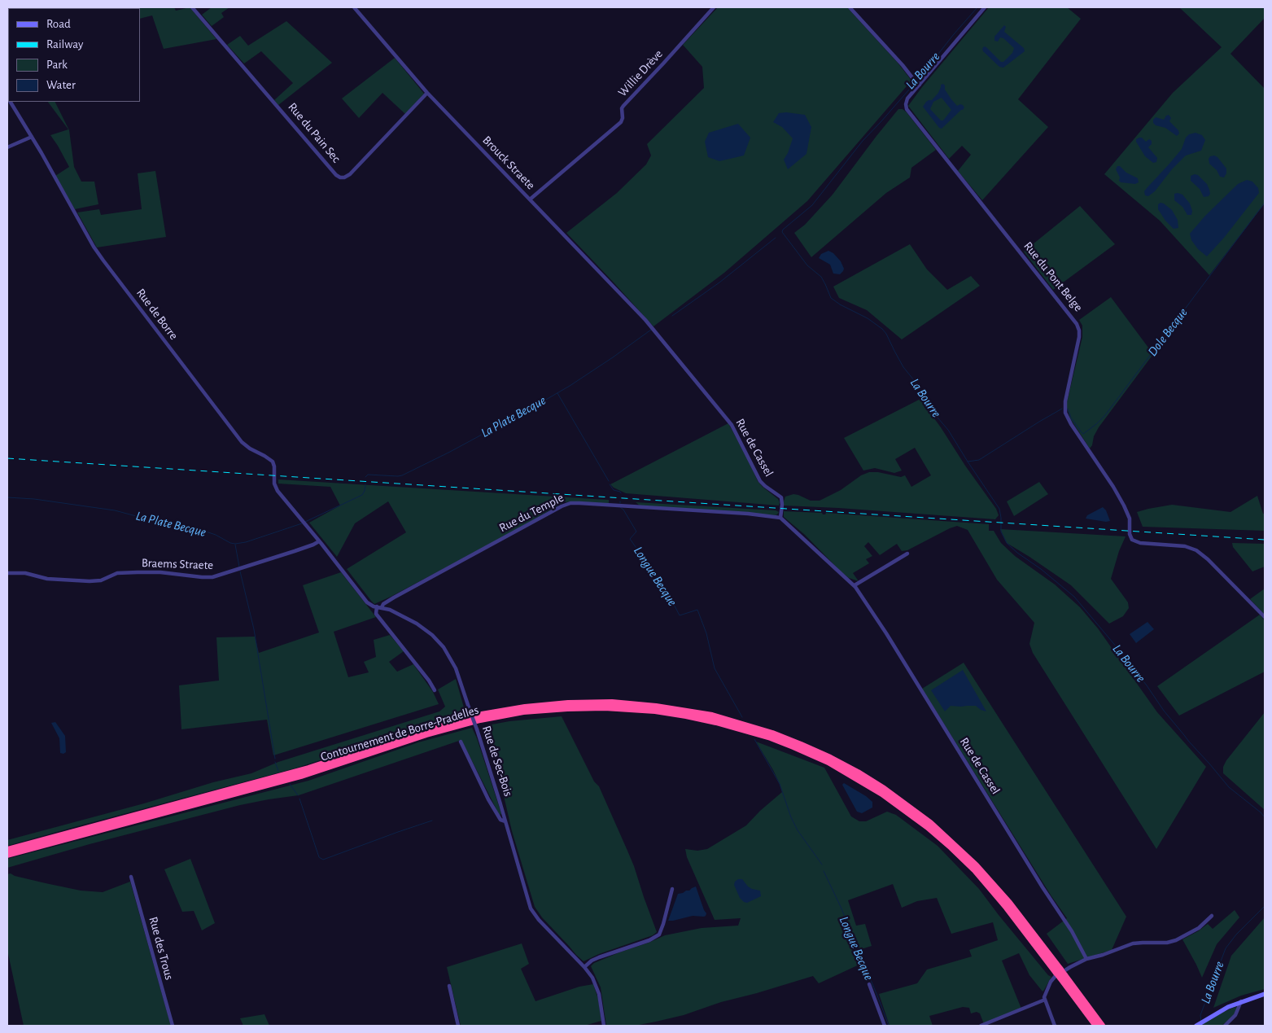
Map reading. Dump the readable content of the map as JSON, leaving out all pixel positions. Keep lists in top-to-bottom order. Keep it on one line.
{"streets":{"highway":["Contournement de Borre-Pradelles"],"street":["Willie Drève","Rue du Pain Sec","Brouck Straete","Rue du Pont Belge","Rue de Borre","Rue de Cassel","Rue du Temple","Braems Straete","Rue de Sec-Bois","Rue des Trous"]},"crossings":[["Willie Drève","Brouck Straete"],["Rue du Pain Sec","Brouck Straete"],["Brouck Straete","Rue de Cassel"],["Rue de Borre","Rue de Sec-Bois"],["Rue de Cassel","Rue du Temple"],["Rue du Temple","Rue de Sec-Bois"],["Braems Straete","Rue de Sec-Bois"]],"water":["La Bourre","Dole Becque","La Plate Becque","Longue Becque"],"legend":["Road","Railway","Park","Water"]}
